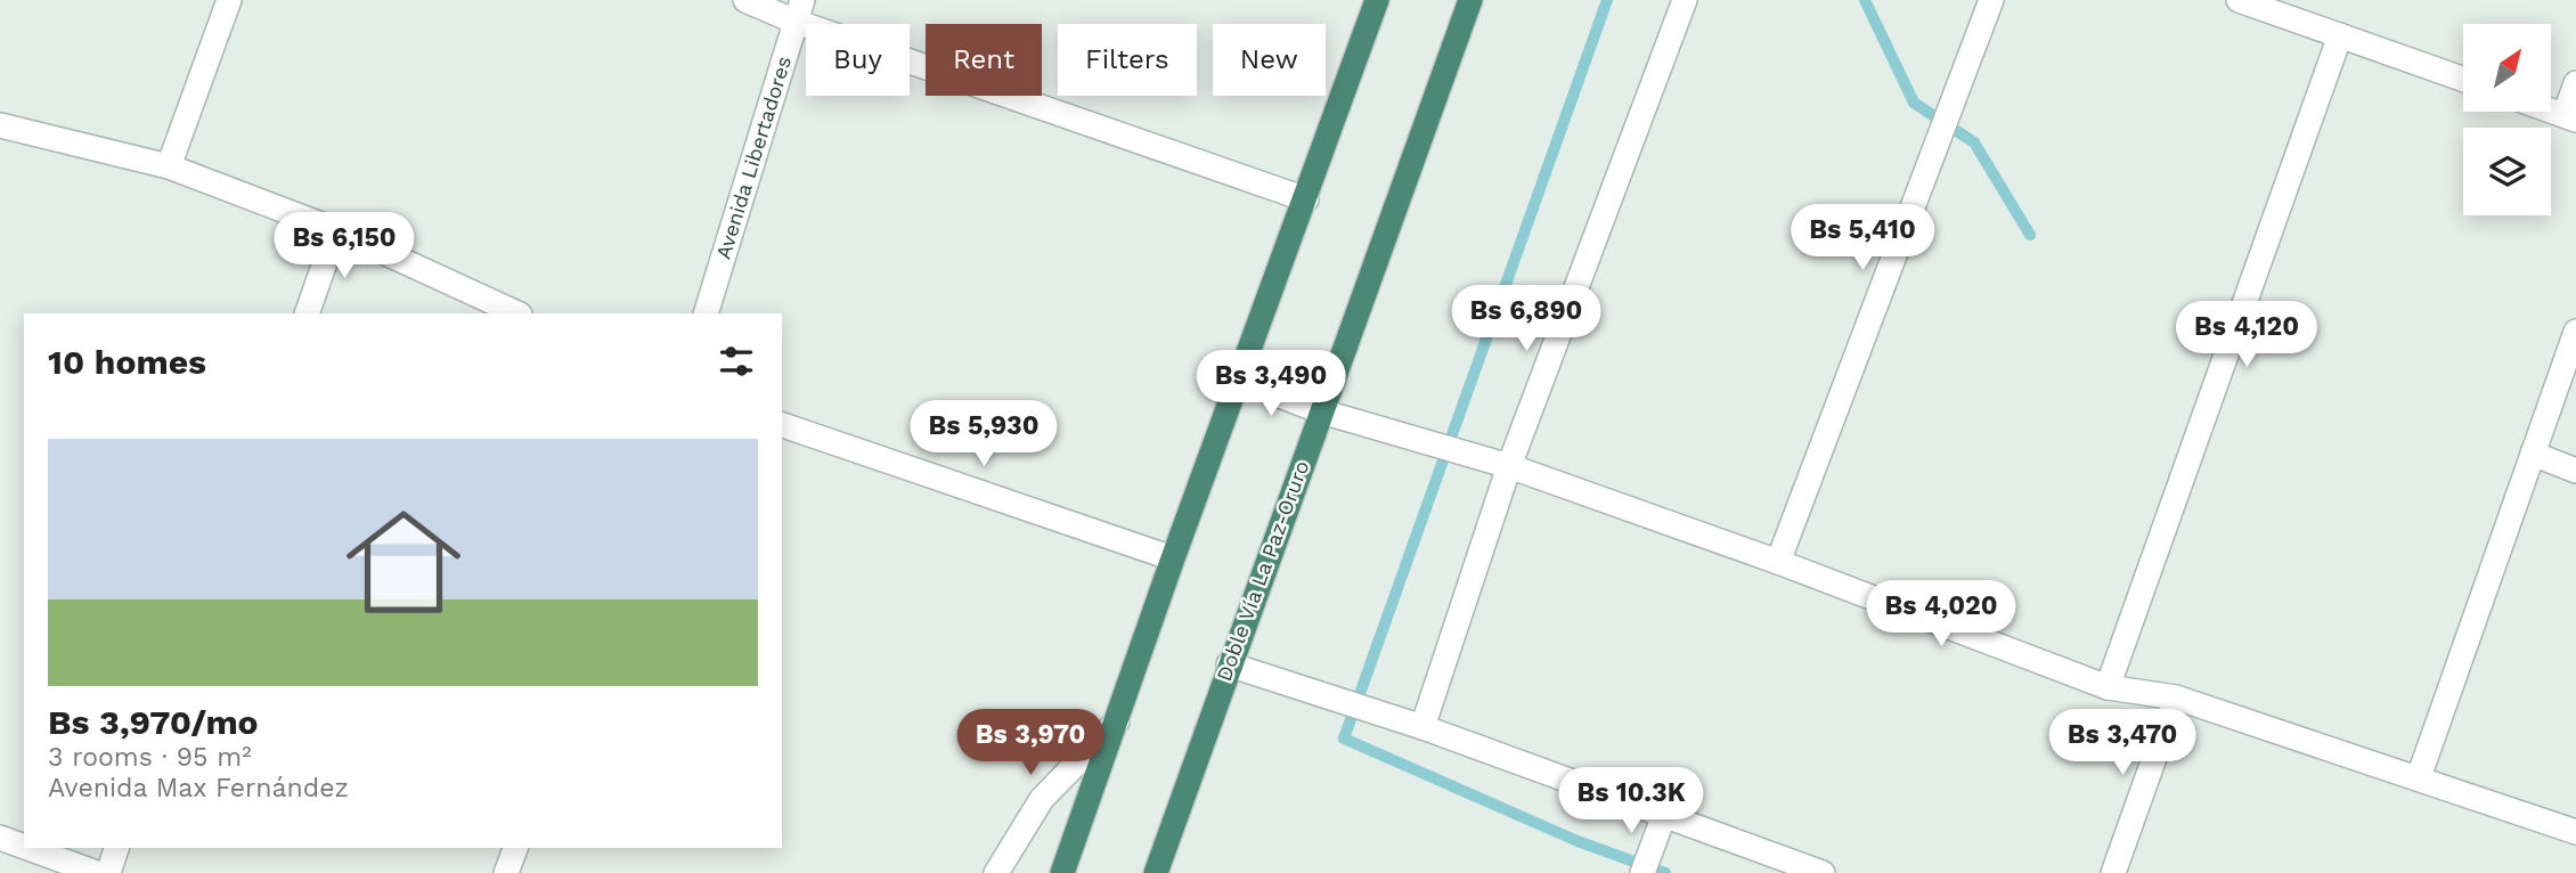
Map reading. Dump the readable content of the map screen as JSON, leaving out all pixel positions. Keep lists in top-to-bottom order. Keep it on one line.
{"streets":{"highway":["Doble Vía La Paz-Oruro"],"street":["Avenida Libertadores"]},"north":"top right","page":{"chip":["Buy","Rent","Filters","New"],"price":["Bs 5,410","Bs 6,150","Bs 6,890","Bs 4,120","Bs 3,490","Bs 5,930","Bs 4,020","Bs 3,970","Bs 3,470","Bs 10.3K"],"heading":"10 homes","list":[{"name":"Bs 3,970/mo","note":"3 rooms · 95 m² · Avenida Max Fernández"}]}}
